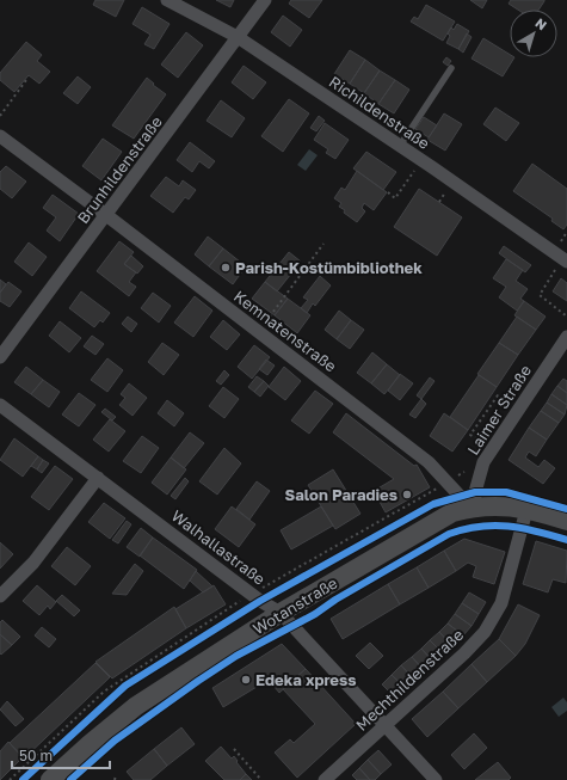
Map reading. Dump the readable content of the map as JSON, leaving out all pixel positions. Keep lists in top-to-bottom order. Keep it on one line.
{"streets":{"main road":["Wotanstraße"],"street":["Richildenstraße","Brunhildenstraße","Kemnatenstraße","Laimer Straße","Walhallastraße","Mechthildenstraße"]},"crossings":[["Richildenstraße","Brunhildenstraße"],["Brunhildenstraße","Kemnatenstraße"],["Kemnatenstraße","Laimer Straße"],["Kemnatenstraße","Wotanstraße"],["Laimer Straße","Wotanstraße"],["Walhallastraße","Wotanstraße"],["Walhallastraße","Mechthildenstraße"],["Wotanstraße","Mechthildenstraße"]],"places":["Parish-Kostümbibliothek","Salon Paradies","Edeka xpress"],"scale_bar":"50 m","north":"top right"}
